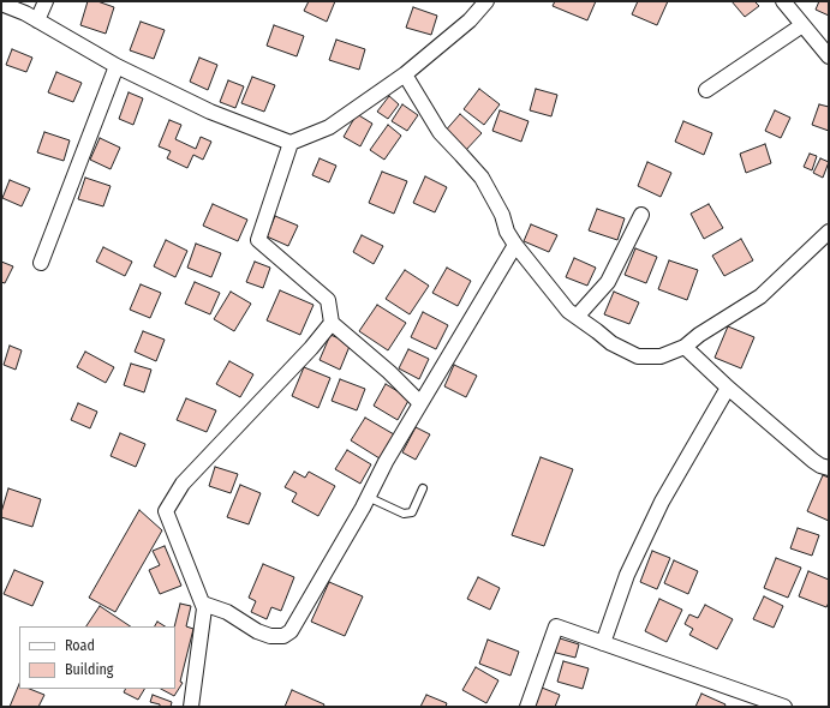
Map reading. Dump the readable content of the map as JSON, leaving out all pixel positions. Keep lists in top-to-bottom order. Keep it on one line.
{"legend":["Road","Building"]}
